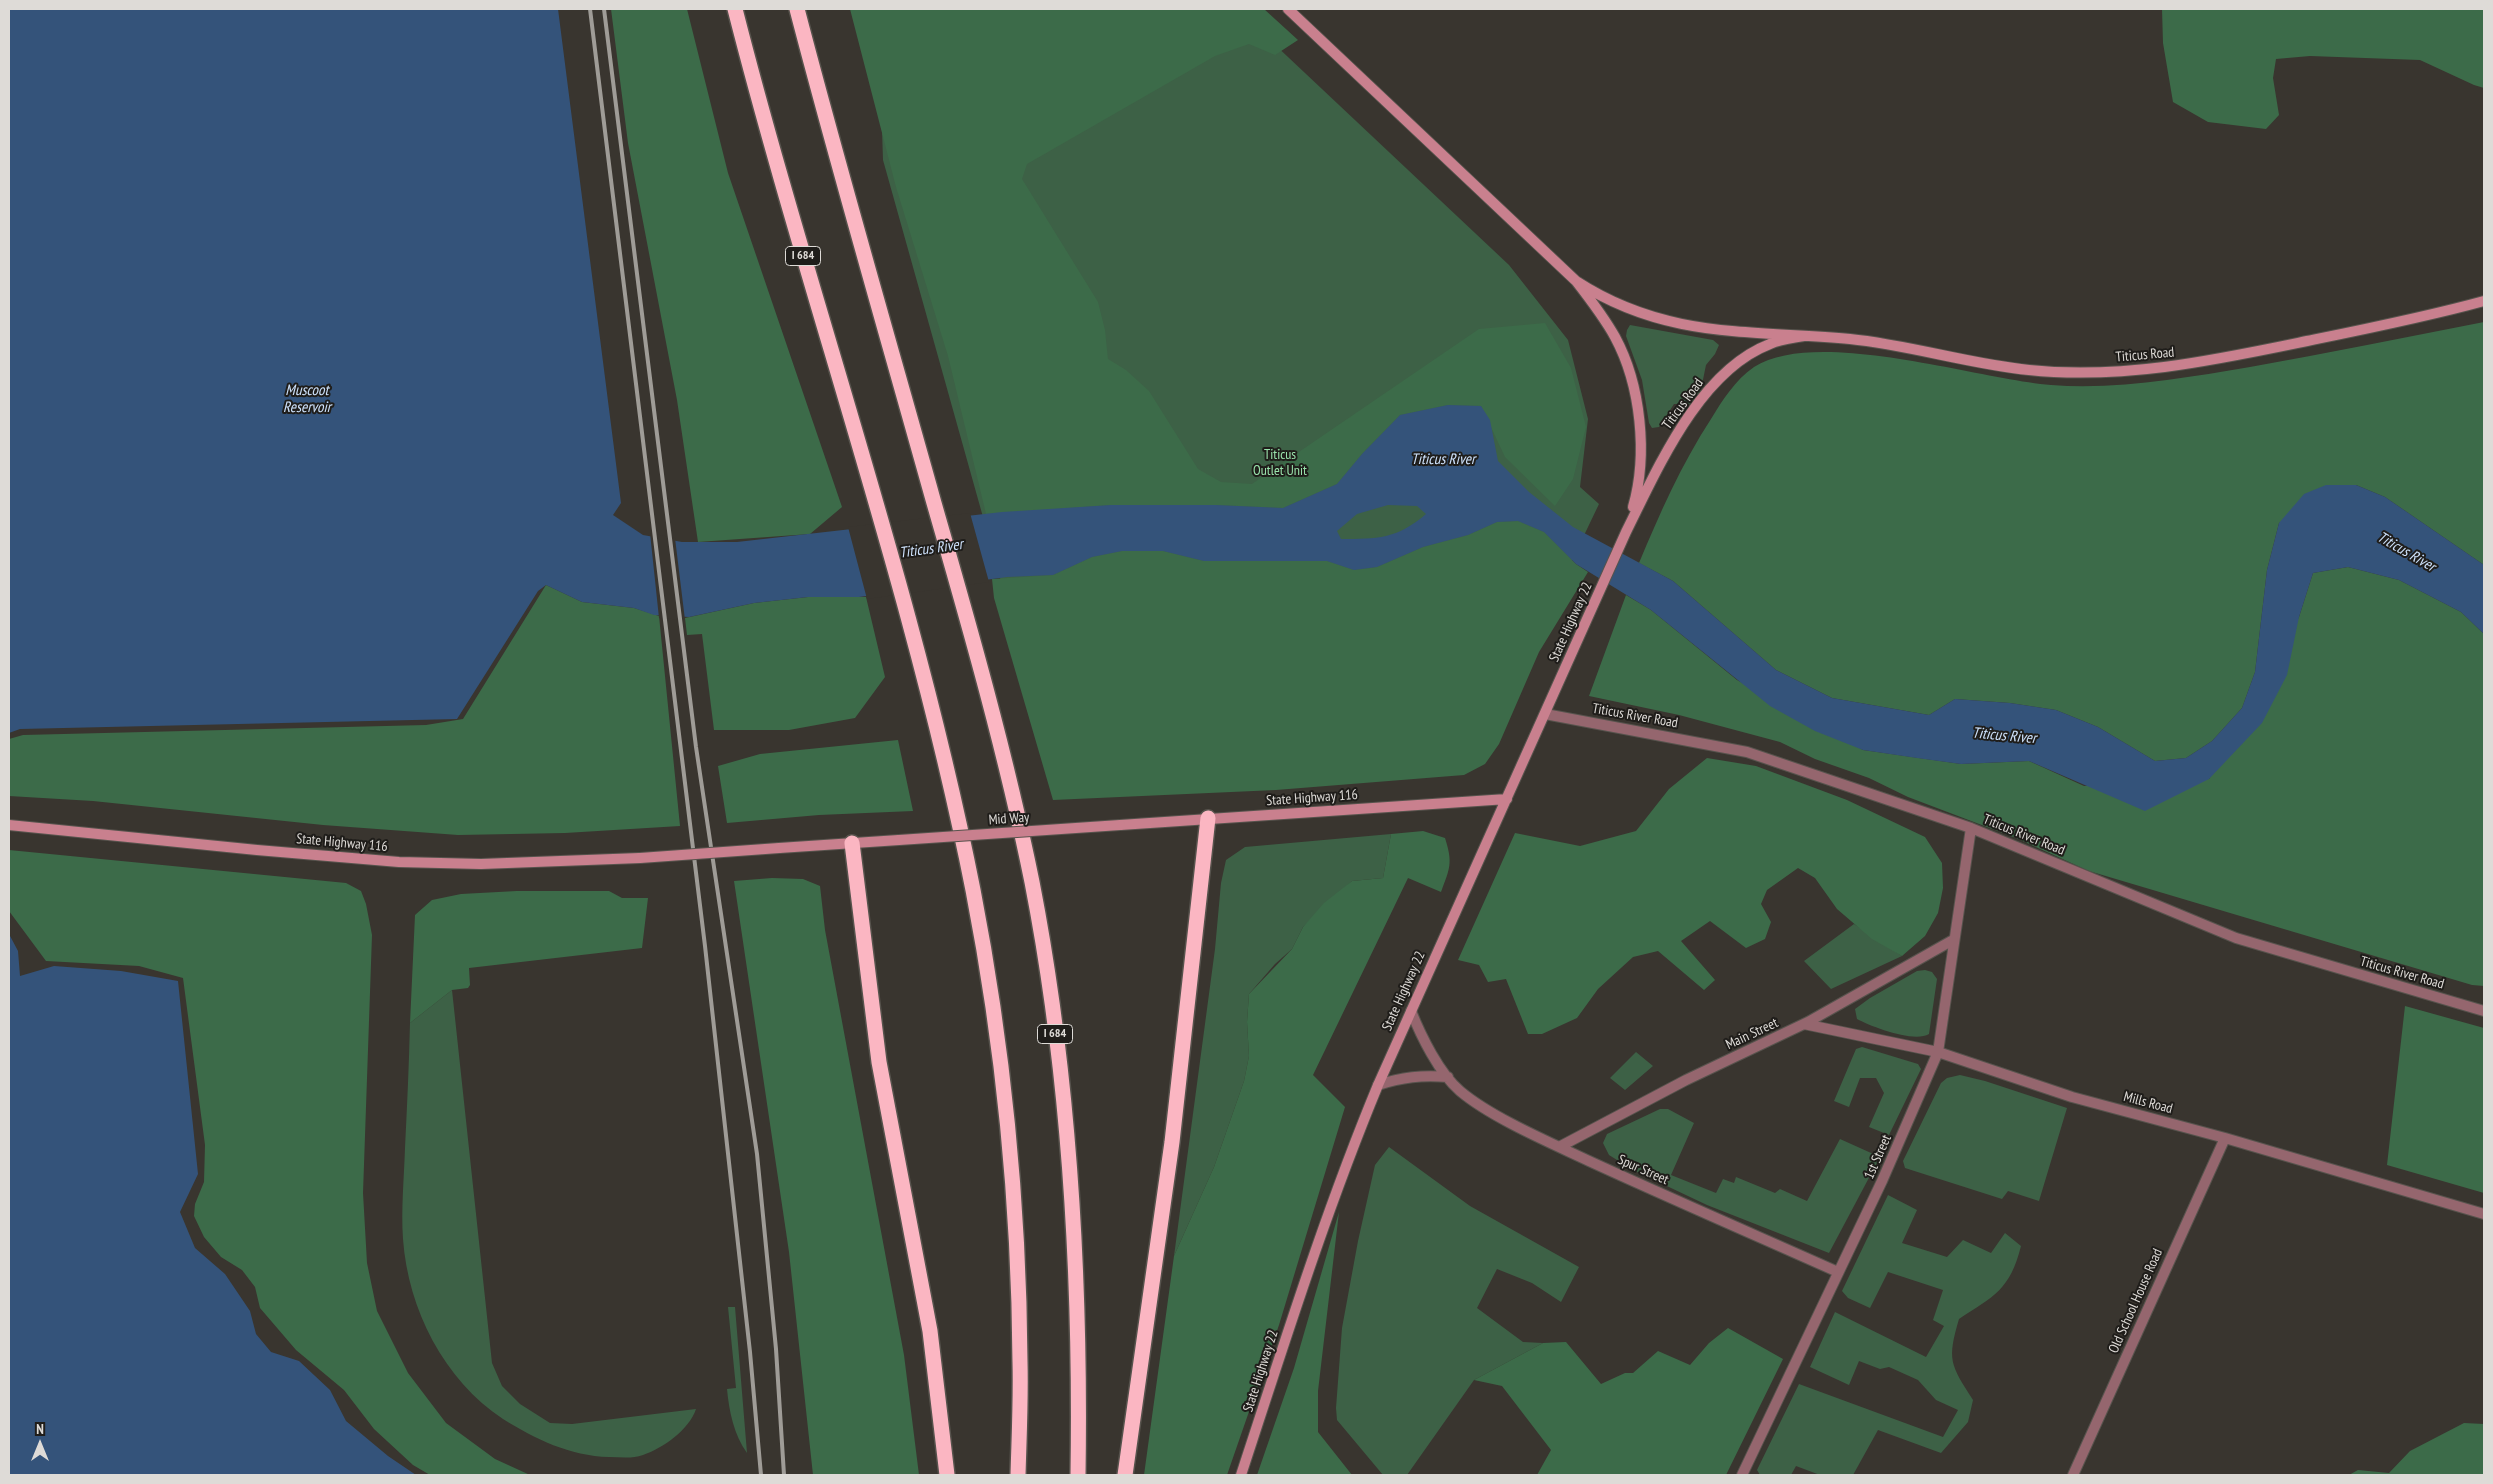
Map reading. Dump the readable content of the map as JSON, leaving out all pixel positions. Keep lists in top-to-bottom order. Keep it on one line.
{"streets":{"highway":["I 684"],"main road":["Titicus Road","State Highway 22","State Highway 116","Mid Way"],"street":["Titicus River Road","Main Street","Mills Road","1st Street","Spur Street","Old School House Road"]},"crossings":[["Titicus Road","State Highway 22"],["State Highway 22","Titicus River Road"],["State Highway 22","State Highway 116"],["State Highway 22","Spur Street"],["Titicus River Road","1st Street"],["State Highway 116","Mid Way"],["Main Street","Mills Road"],["Main Street","1st Street"],["Main Street","Spur Street"],["Mills Road","1st Street"],["Mills Road","Old School House Road"],["1st Street","Spur Street"]],"water":["Muscoot Reservoir","Titicus River"],"parks":["Titicus Outlet Unit"],"north":"top"}
